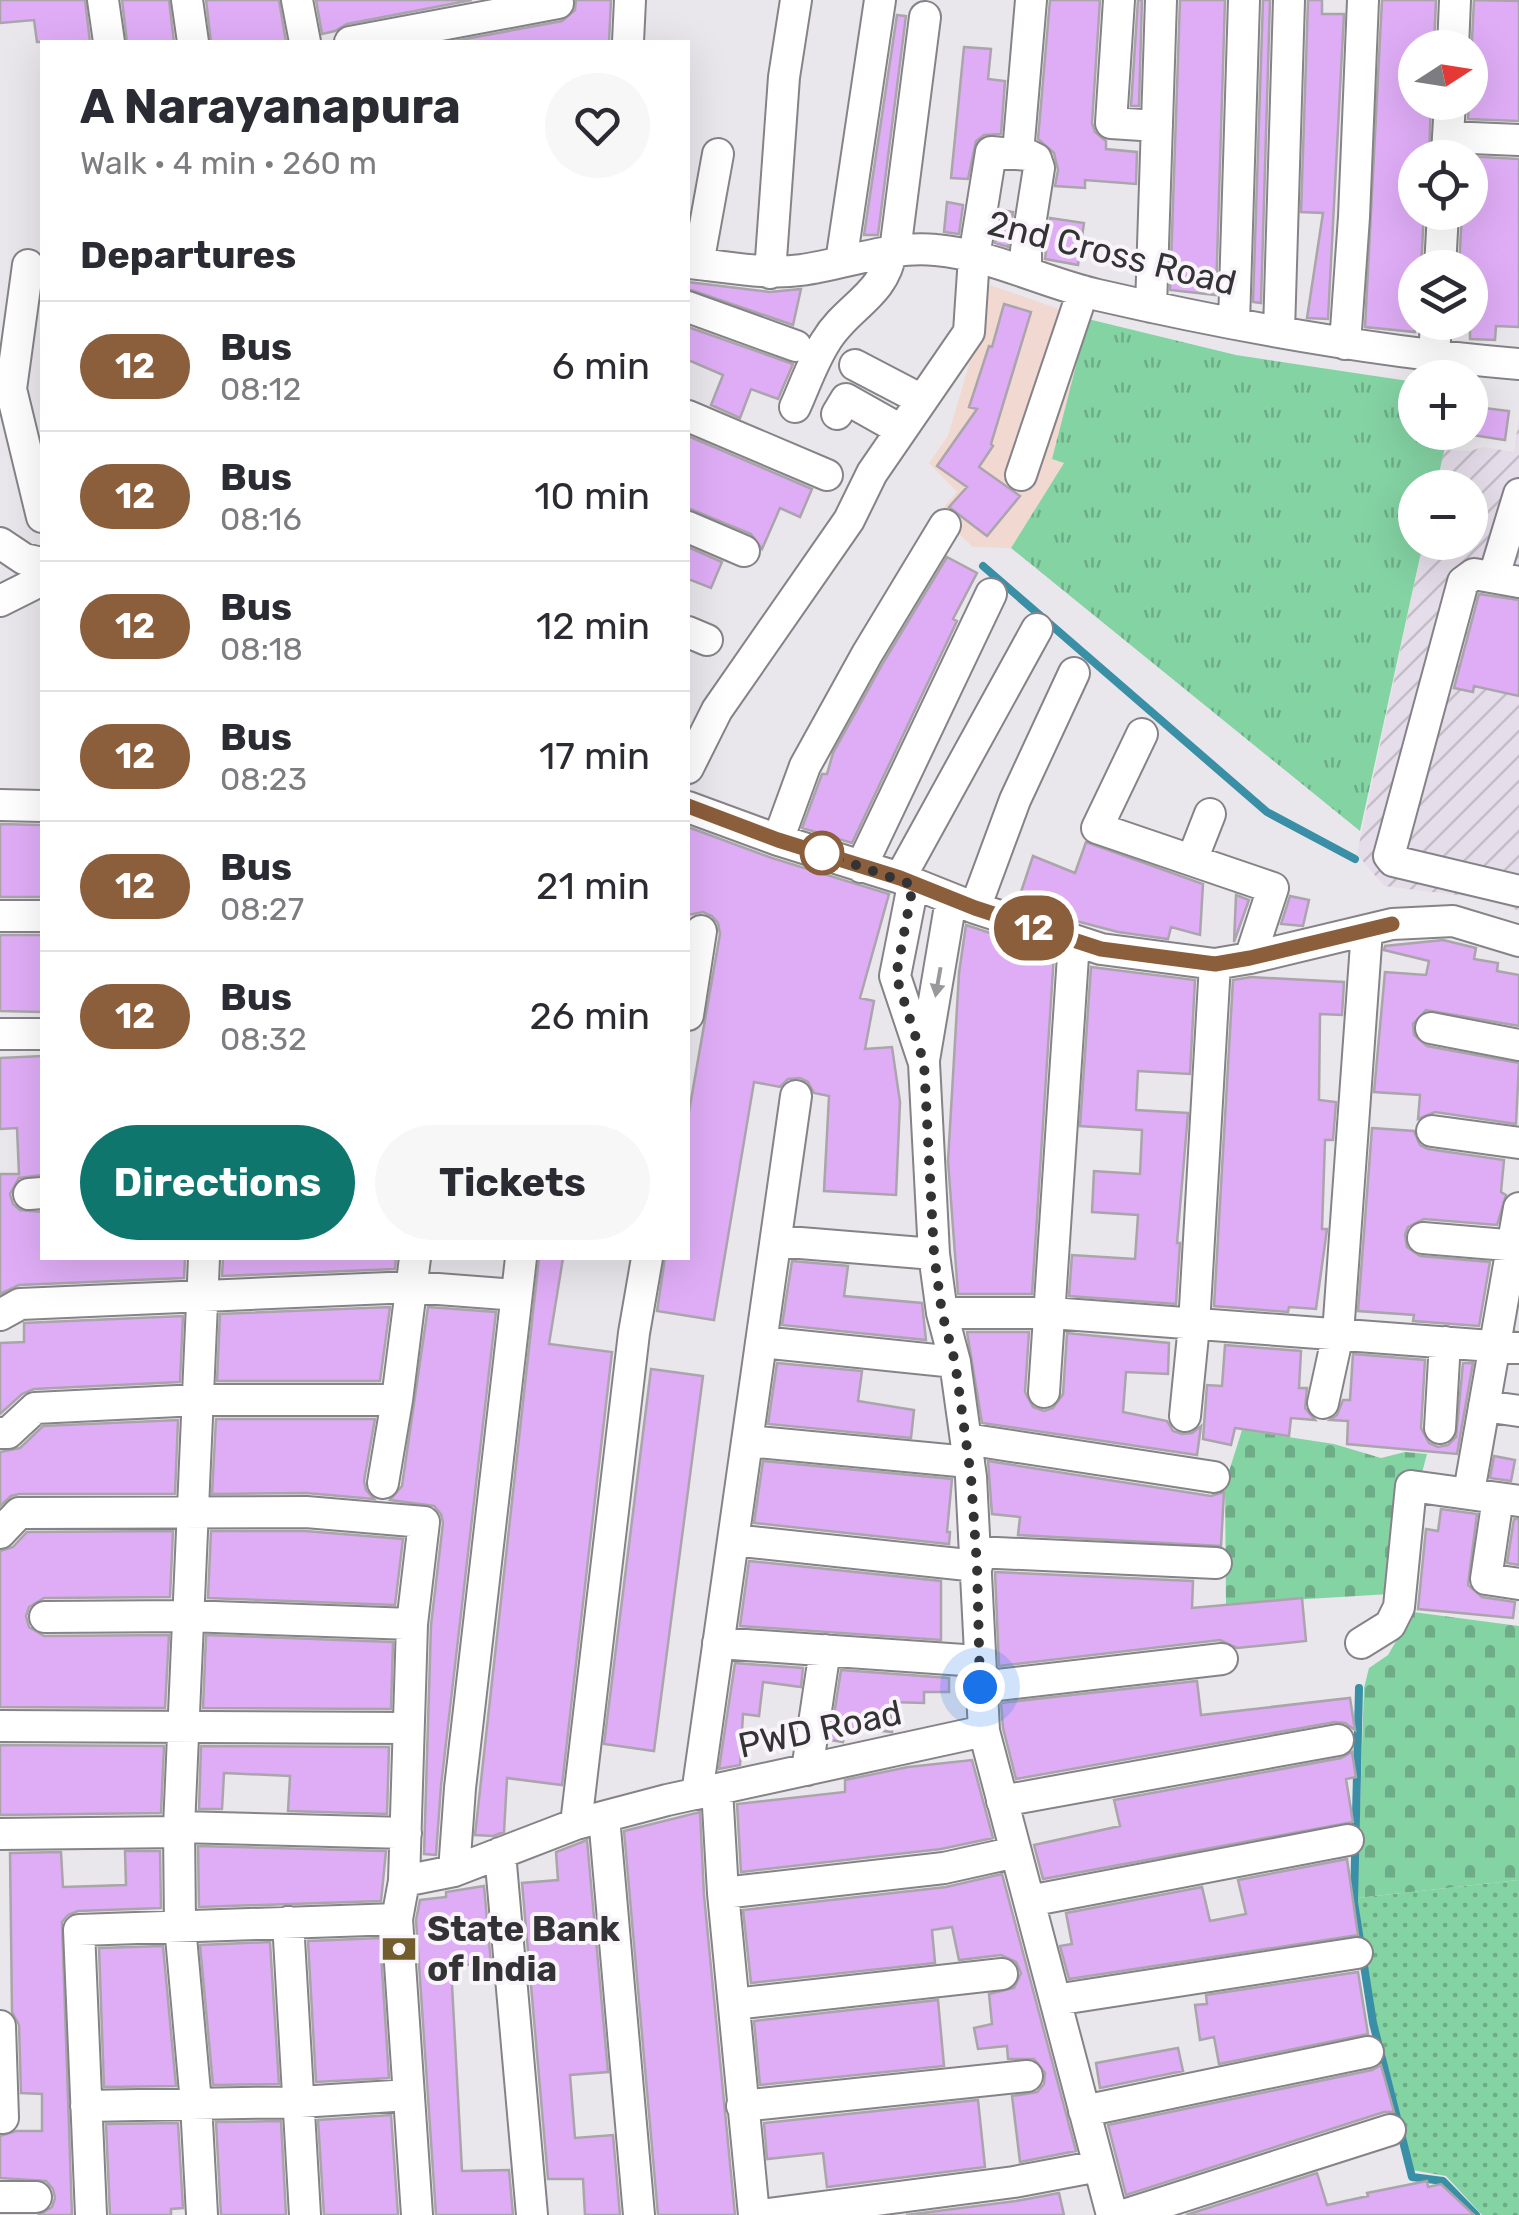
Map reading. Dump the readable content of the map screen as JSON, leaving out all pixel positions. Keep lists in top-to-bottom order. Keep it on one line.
{"streets":{"street":["2nd Cross Road","PWD Road"]},"places":{"bank":["State Bank of India"]},"lines":["bus line 12"],"north":"right","page":{"on_map":"12","map_buttons":["+","−"],"heading":[["A Narayanapura","Walk · 4 min · 260 m"],"Departures"],"list":[{"mark":"12","name":"Bus","note":"08:12","value":"6 min"},{"mark":"12","name":"Bus","note":"08:16","value":"10 min"},{"mark":"12","name":"Bus","note":"08:18","value":"12 min"},{"mark":"12","name":"Bus","note":"08:23","value":"17 min"},{"mark":"12","name":"Bus","note":"08:27","value":"21 min"},{"mark":"12","name":"Bus","note":"08:32","value":"26 min"}],"buttons":["Directions","Tickets"]}}
